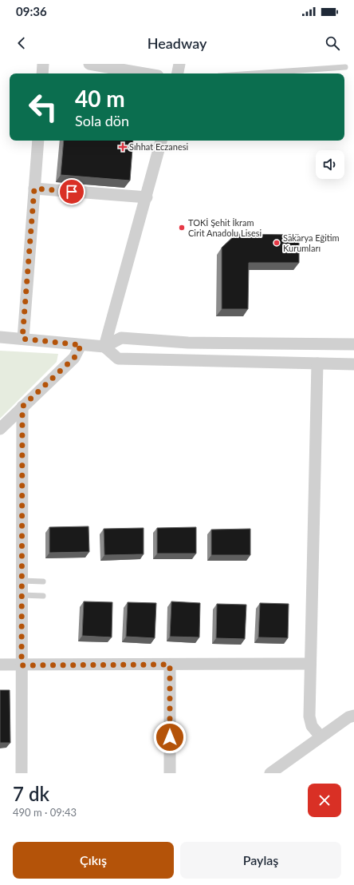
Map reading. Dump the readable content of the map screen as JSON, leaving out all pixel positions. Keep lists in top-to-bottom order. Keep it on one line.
{"places":{"health":["Sıhhat Eczanesi"],"other":["TOKİ Şehit İkram Cirit Anadolu Lisesi","Sakarya Eğitim Kurumları"]},"page":{"status":"09:36","header":"Headway","turn":["40 m","Sola dön"],"heading":["7 dk","490 m · 09:43"],"buttons":["Çıkış","Paylaş"]}}
